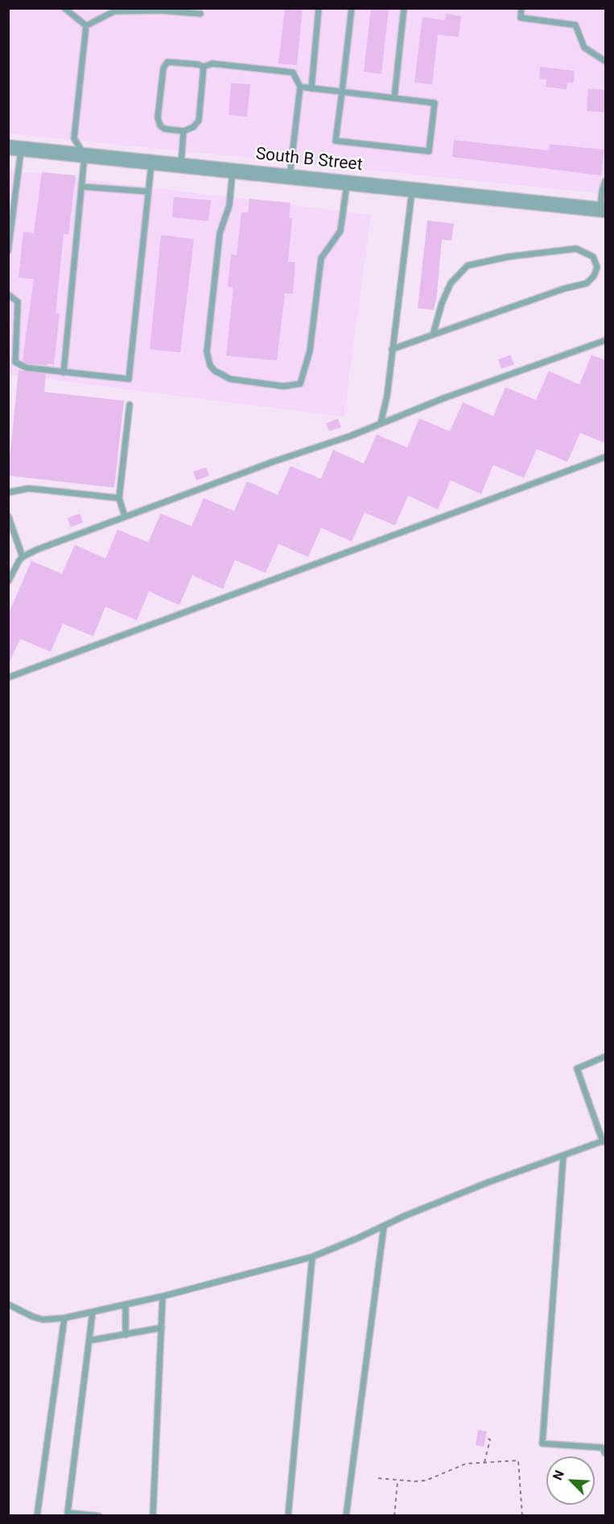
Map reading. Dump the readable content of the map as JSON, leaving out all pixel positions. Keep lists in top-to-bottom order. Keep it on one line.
{"streets":{"street":["South B Street"]},"north":"top left"}
